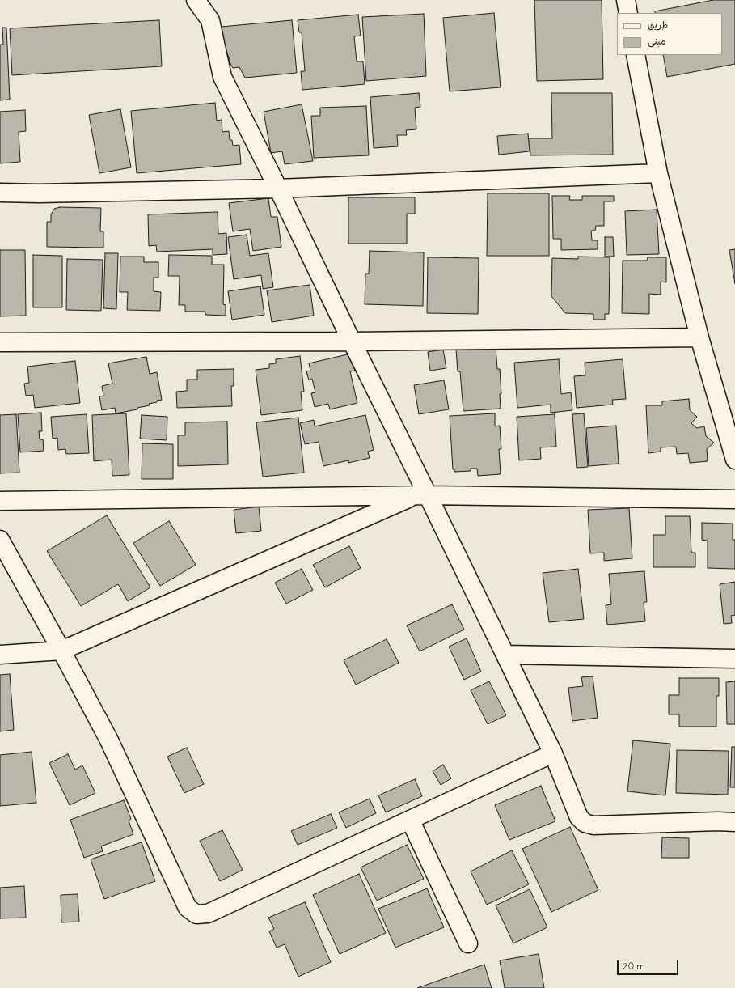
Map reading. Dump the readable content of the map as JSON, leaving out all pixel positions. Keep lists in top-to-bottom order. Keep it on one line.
{"legend":["طريق","مبنى"],"scale_bar":"20 m"}
